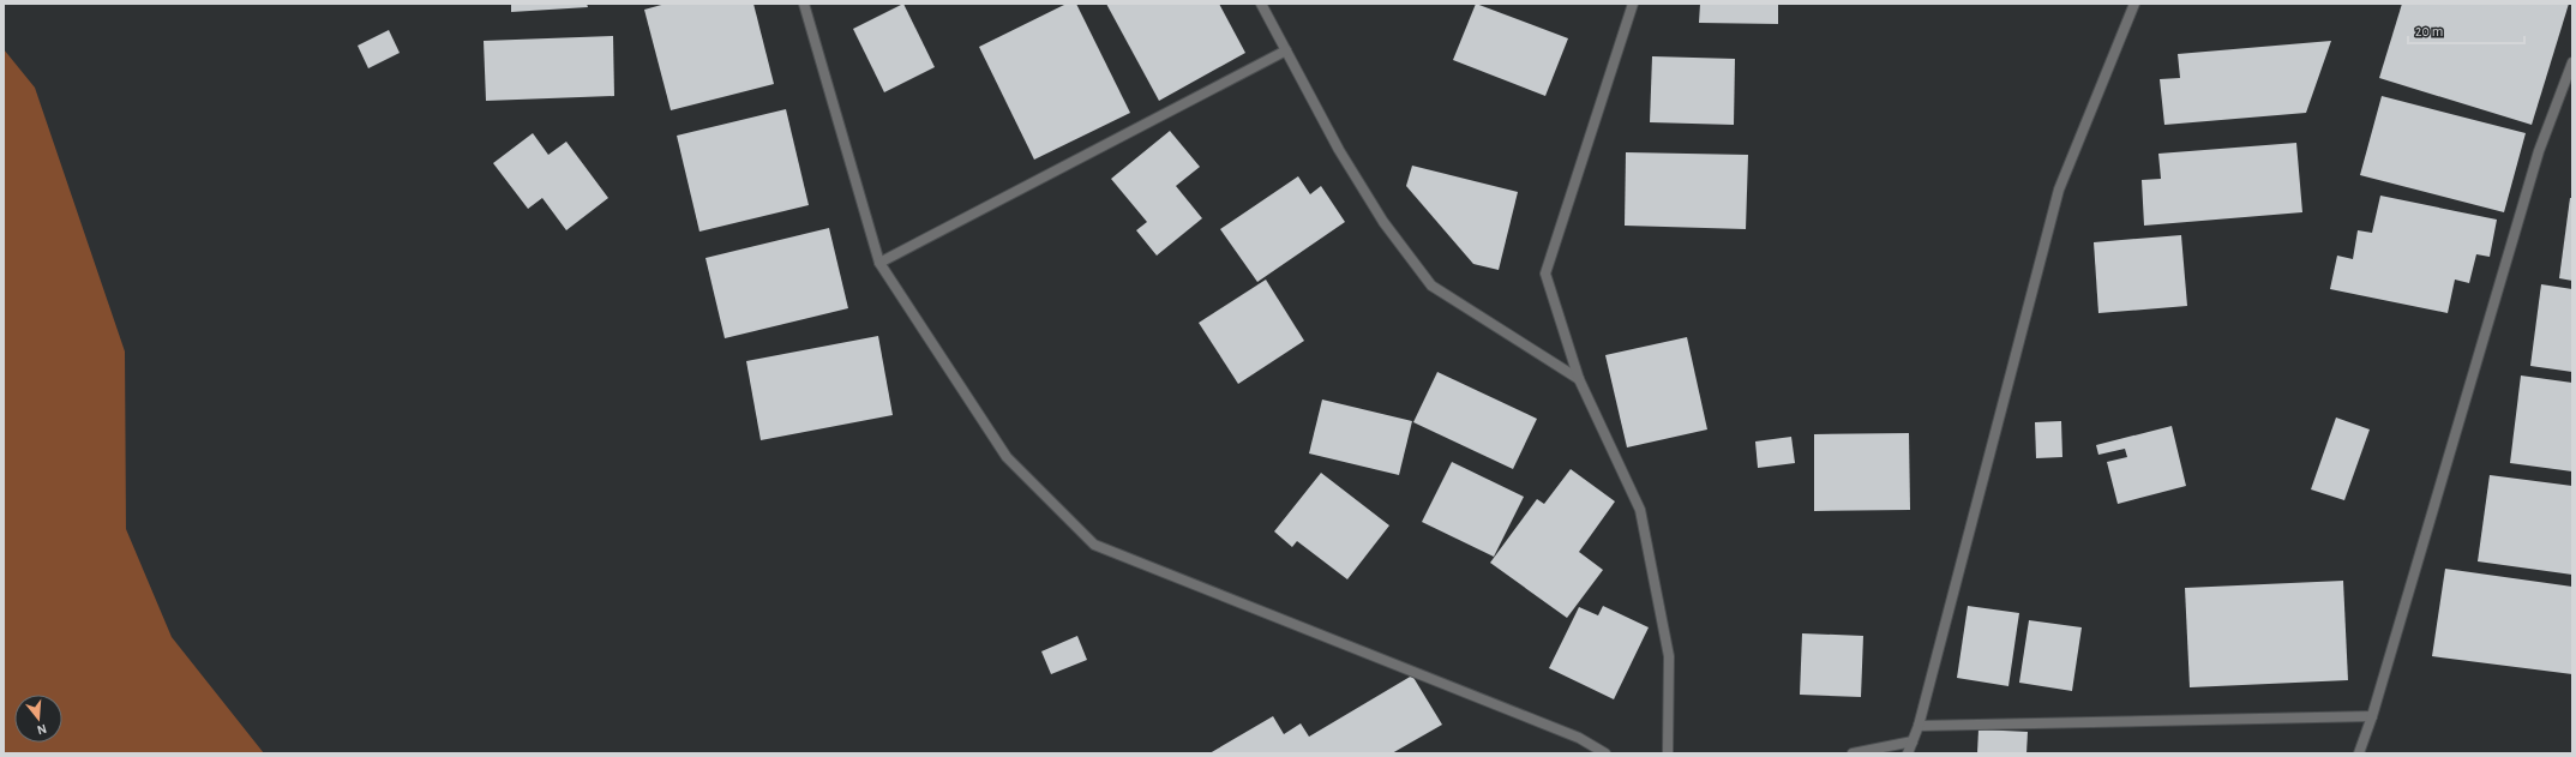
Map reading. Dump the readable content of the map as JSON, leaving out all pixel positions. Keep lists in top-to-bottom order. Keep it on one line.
{"scale_bar":"20 m","north":"bottom"}
